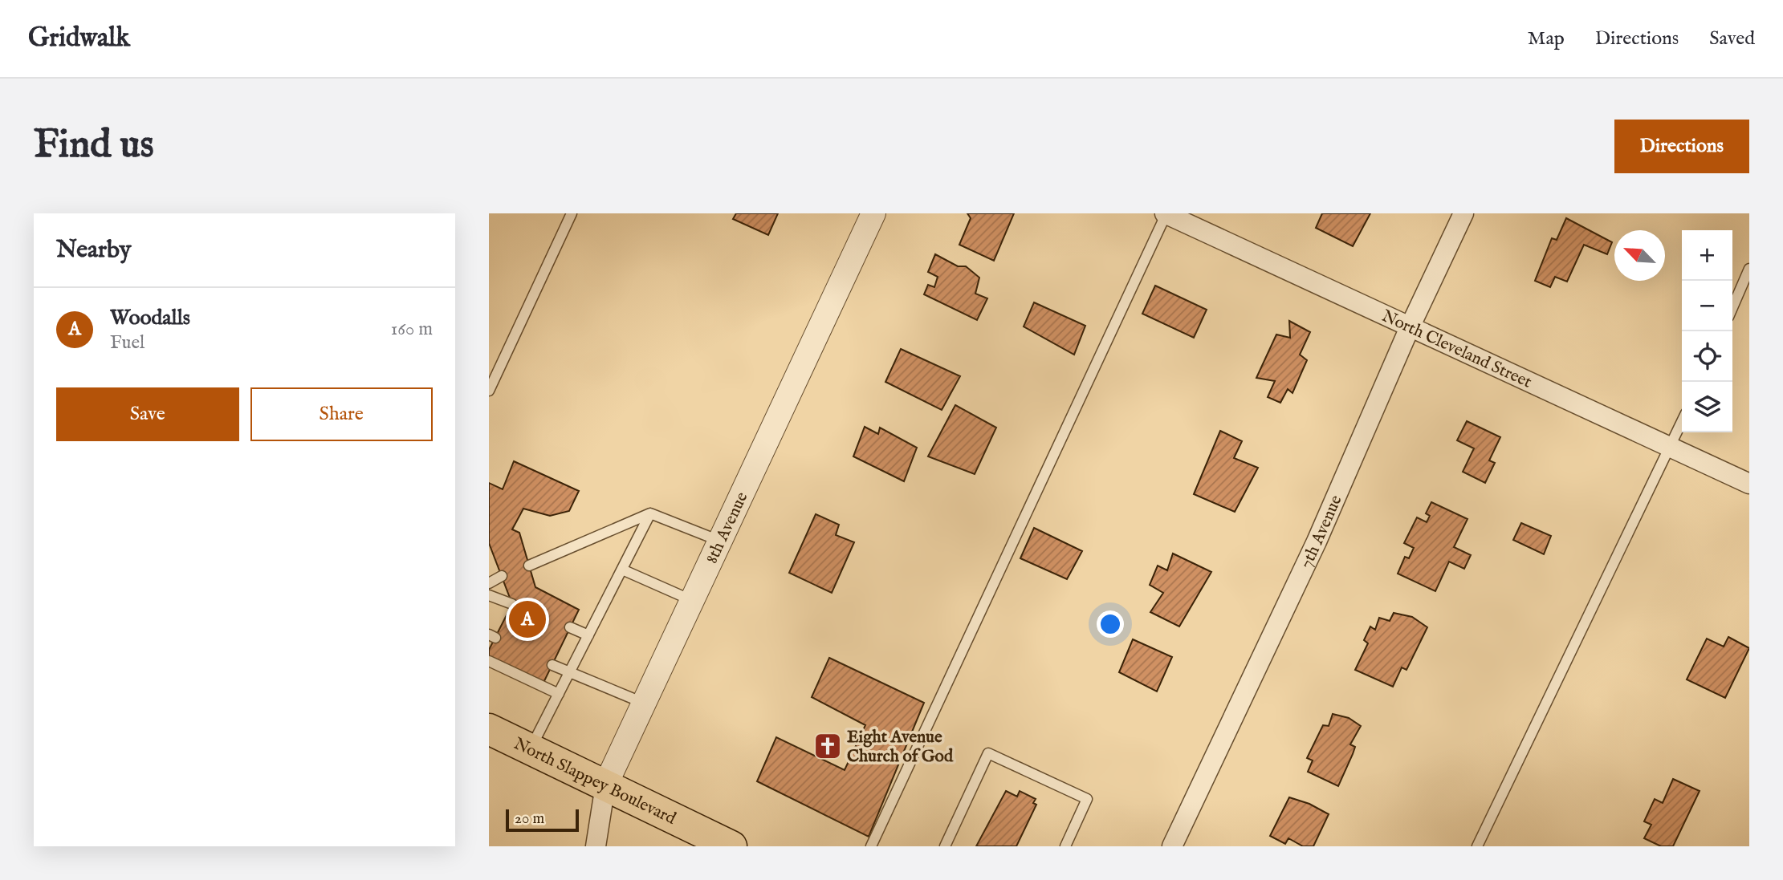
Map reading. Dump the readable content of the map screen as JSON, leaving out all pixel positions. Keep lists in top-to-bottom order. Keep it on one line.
{"streets":{"main road":["North Slappey Boulevard"],"street":["North Cleveland Street","8th Avenue","7th Avenue"]},"crossings":[["North Cleveland Street","7th Avenue"],["8th Avenue","North Slappey Boulevard"]],"places":{"church":["Eight Avenue Church of God"]},"scale_bar":"20 m","north":"top left","page":{"header":"Gridwalk","nav":["Map","Directions","Saved"],"buttons":["Directions",["Save","Share"]],"title":"Find us","heading":"Nearby","map_buttons":["+","−"],"list":[{"mark":"A","name":"Woodalls","note":"Fuel","value":"160 m"}],"pins":"A","scale":"20 m"}}
